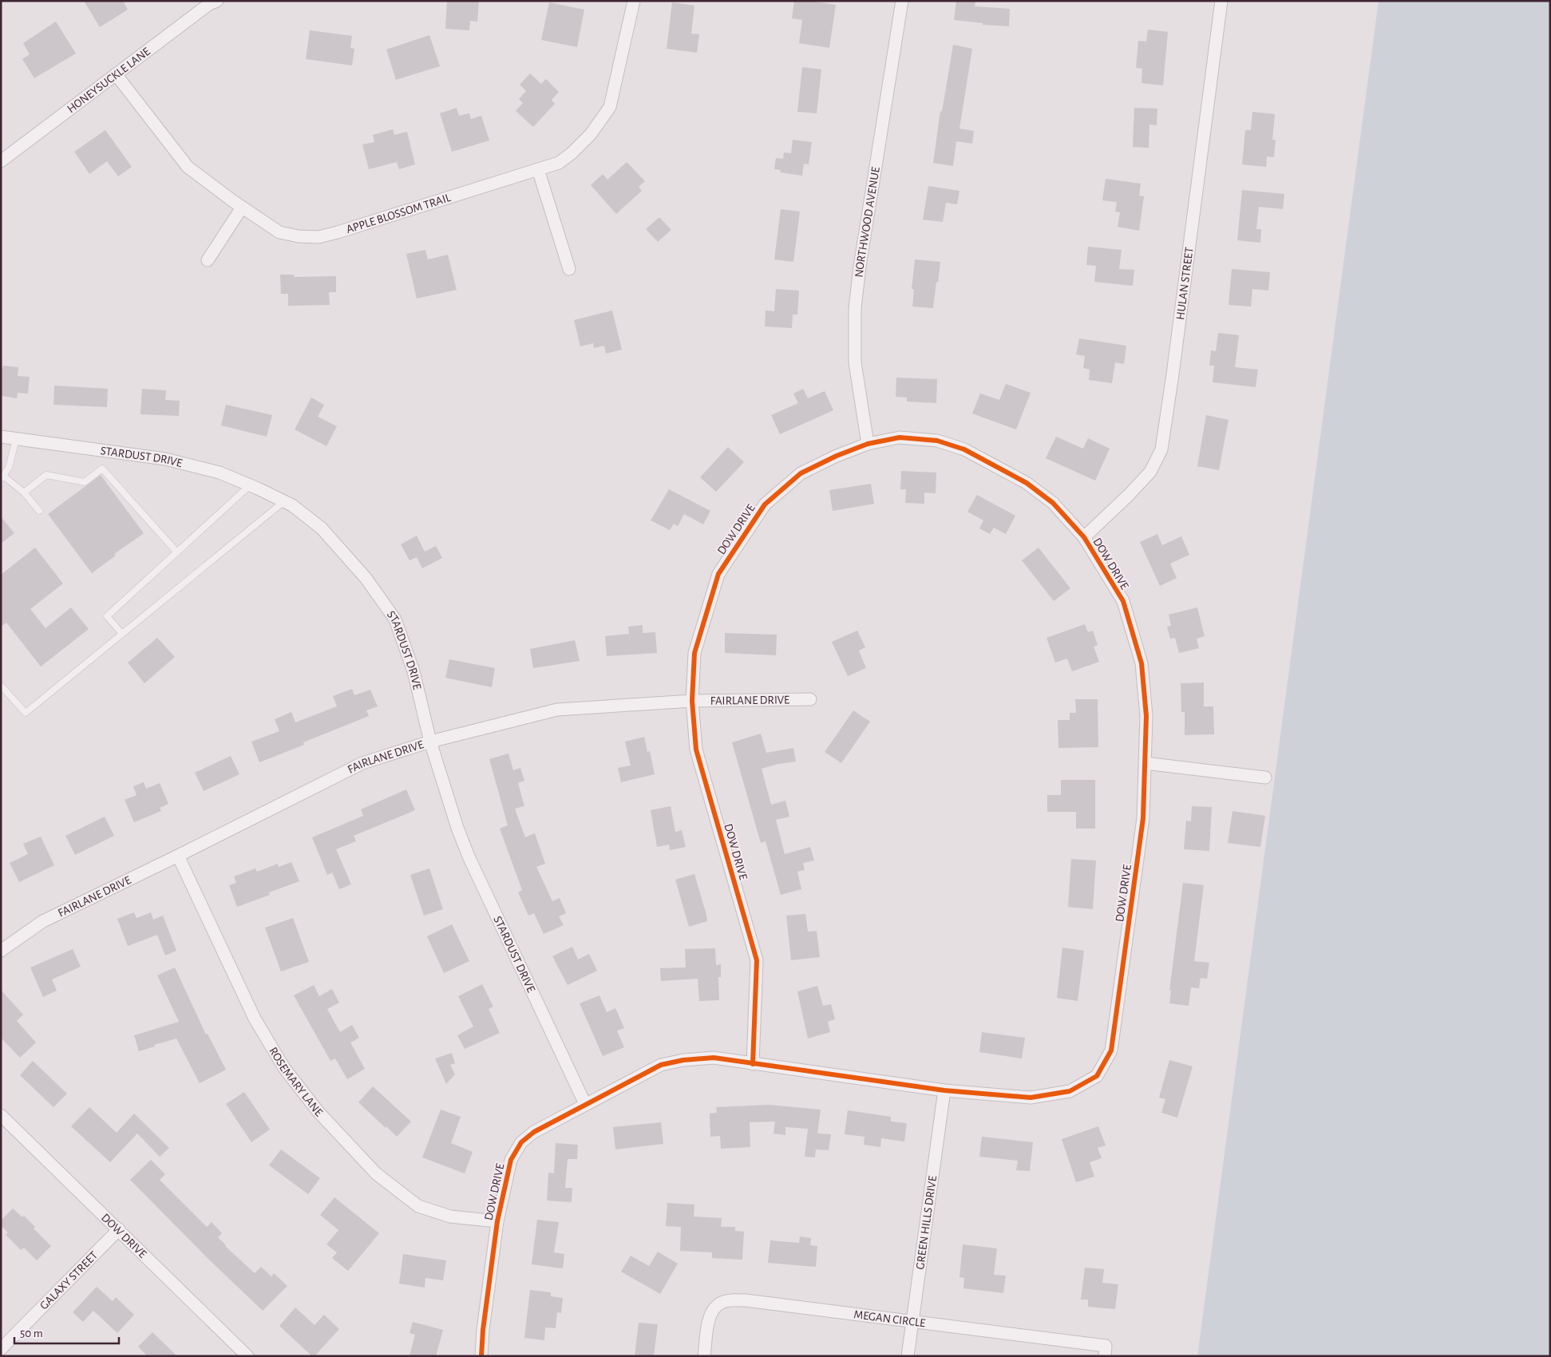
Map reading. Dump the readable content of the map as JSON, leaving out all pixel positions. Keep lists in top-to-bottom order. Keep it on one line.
{"streets":{"street":["HONEYSUCKLE LANE","APPLE BLOSSOM TRAIL","NORTHWOOD AVENUE","HULAN STREET","STARDUST DRIVE","DOW DRIVE","FAIRLANE DRIVE","ROSEMARY LANE","GREEN HILLS DRIVE","GALAXY STREET","MEGAN CIRCLE"]},"crossings":[["HONEYSUCKLE LANE","APPLE BLOSSOM TRAIL"],["NORTHWOOD AVENUE","DOW DRIVE"],["HULAN STREET","DOW DRIVE"],["STARDUST DRIVE","DOW DRIVE"],["STARDUST DRIVE","FAIRLANE DRIVE"],["DOW DRIVE","FAIRLANE DRIVE"],["DOW DRIVE","ROSEMARY LANE"],["DOW DRIVE","GREEN HILLS DRIVE"],["DOW DRIVE","GALAXY STREET"],["FAIRLANE DRIVE","ROSEMARY LANE"],["GREEN HILLS DRIVE","MEGAN CIRCLE"]],"scale_bar":"50 m"}
